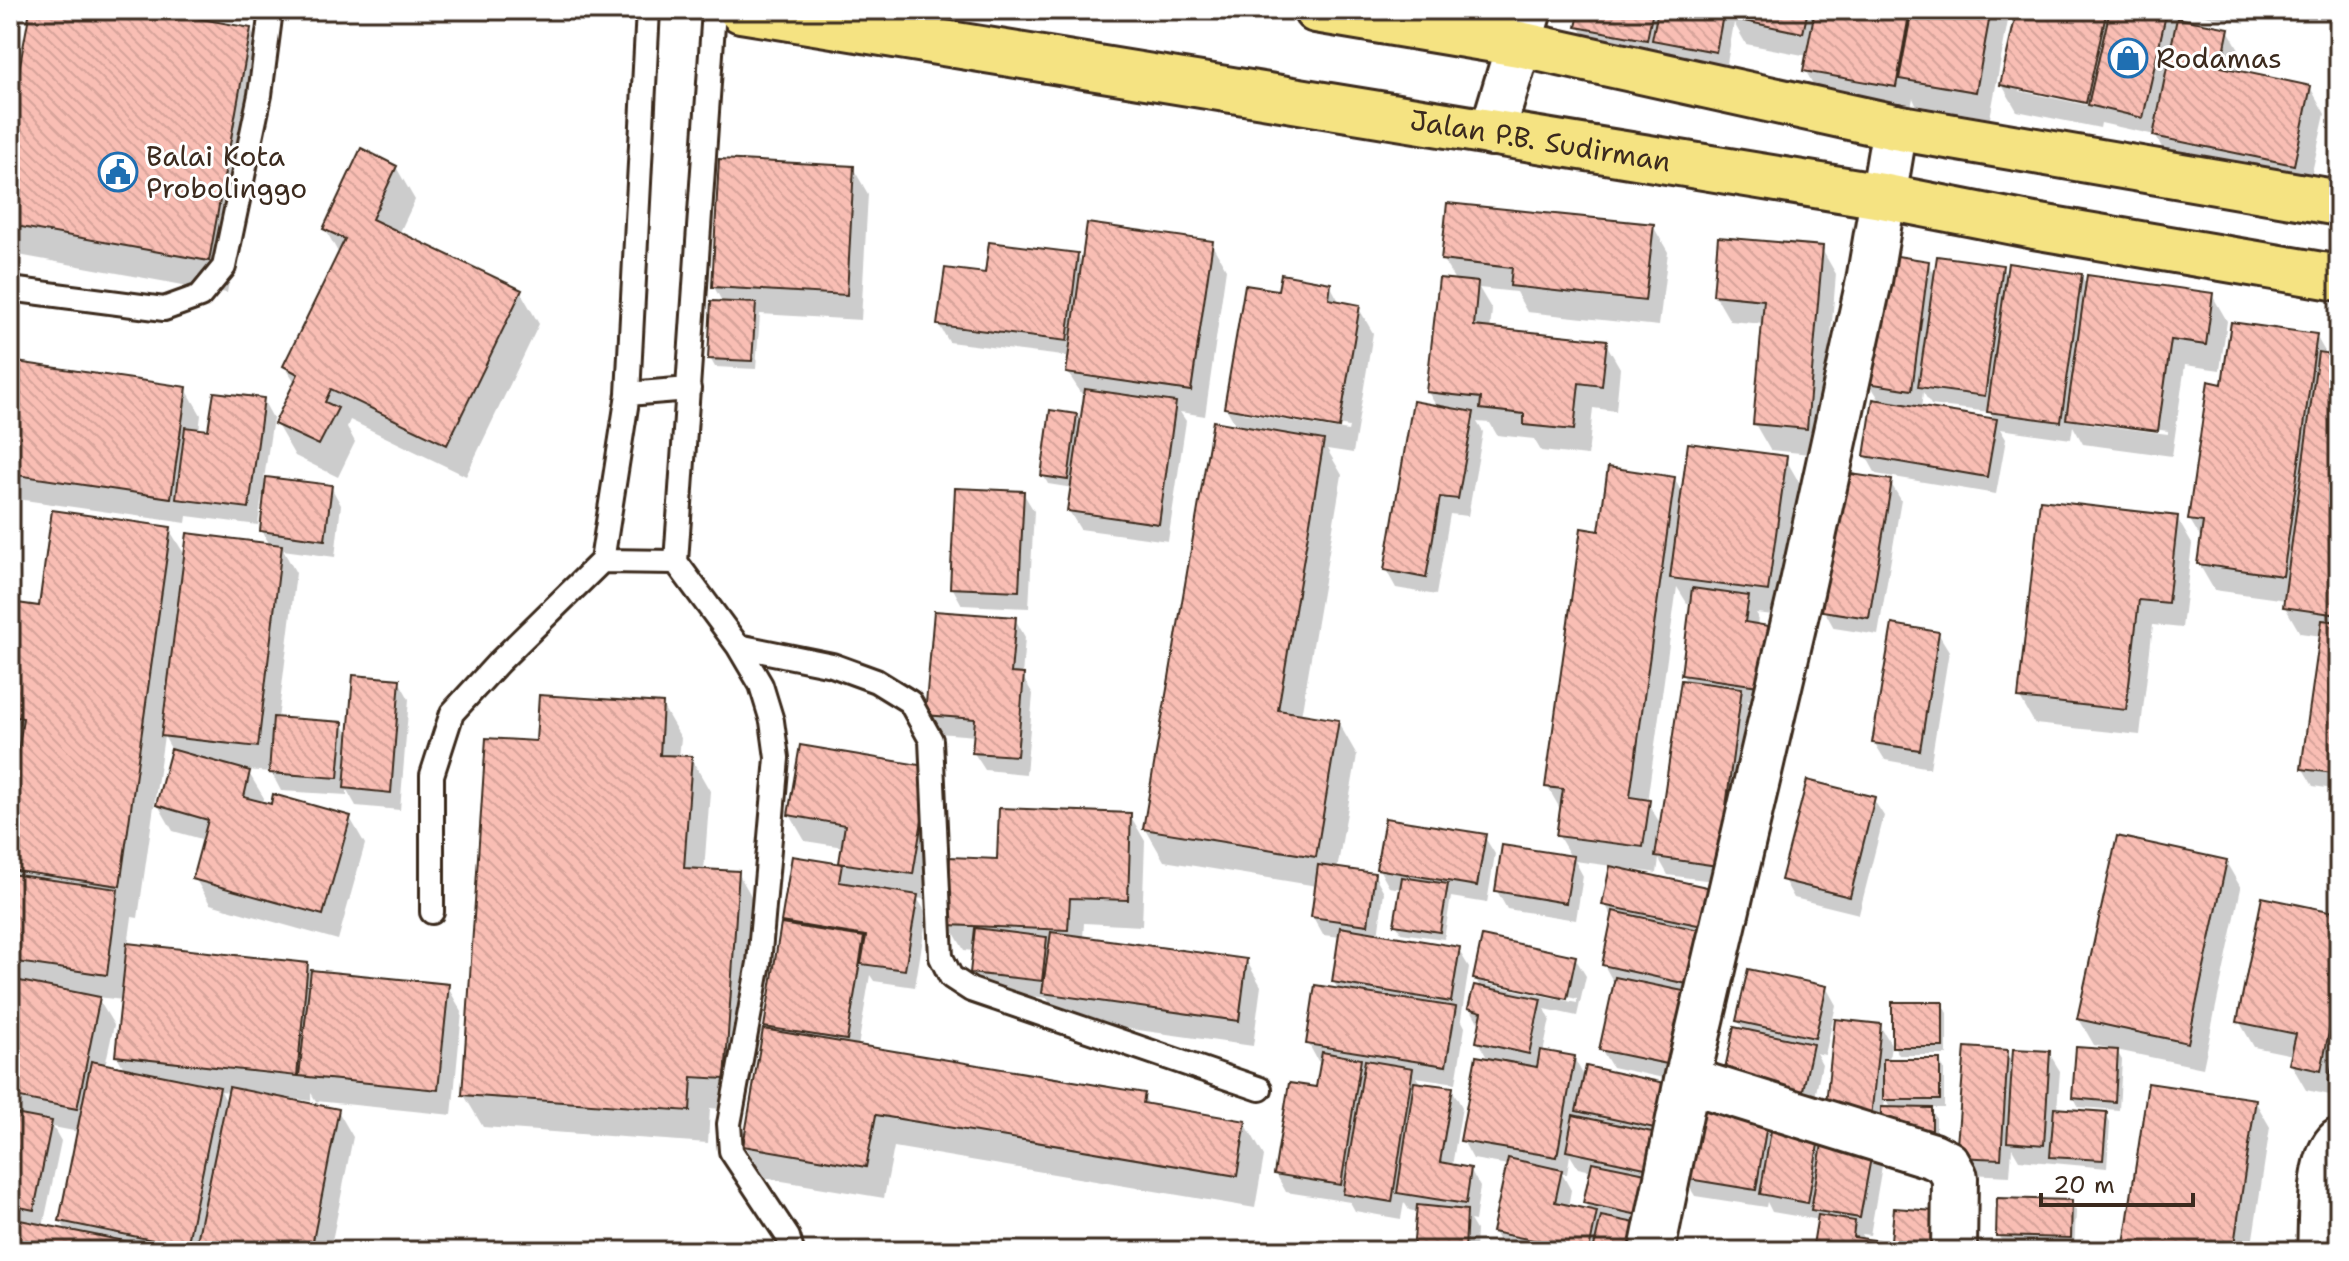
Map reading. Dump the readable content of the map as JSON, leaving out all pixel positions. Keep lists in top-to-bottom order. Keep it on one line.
{"streets":{"main road":["Jalan P.B. Sudirman"]},"places":{"shop":["Rodamas"],"public building":["Balai Kota Probolinggo"]},"scale_bar":"20 m"}
